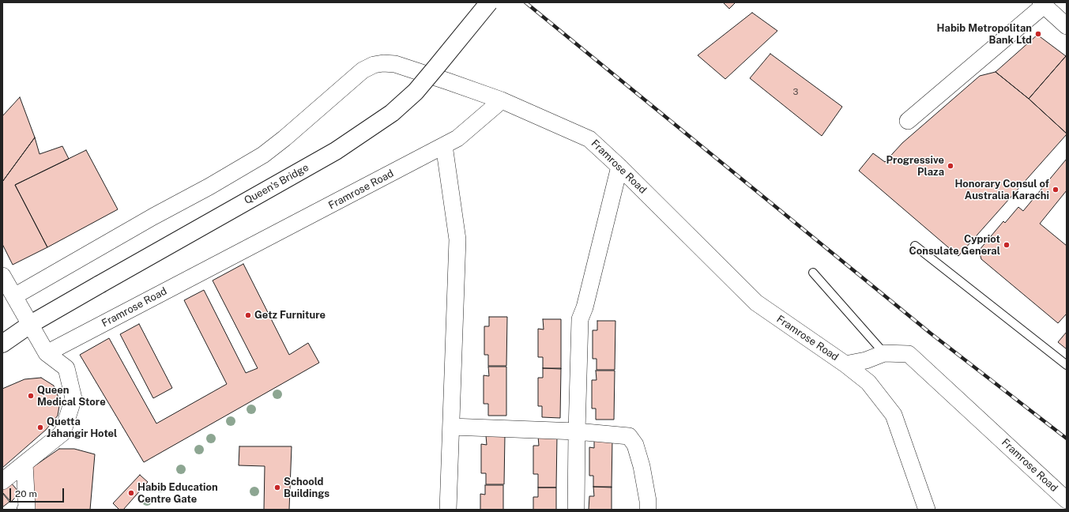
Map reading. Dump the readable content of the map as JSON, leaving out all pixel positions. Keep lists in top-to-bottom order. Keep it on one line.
{"streets":{"highway":["Queen's Bridge"],"street":["Framrose Road"]},"places":["Habib Metropolitan Bank Ltd","Progressive Plaza","Honorary Consul of Australia Karachi","Cypriot Consulate General","Getz Furniture","Queen Medical Store","Quetta Jahangir Hotel","Schoold Buildings","Habib Education Centre Gate"],"house_numbers":["3"],"scale_bar":"20 m"}
